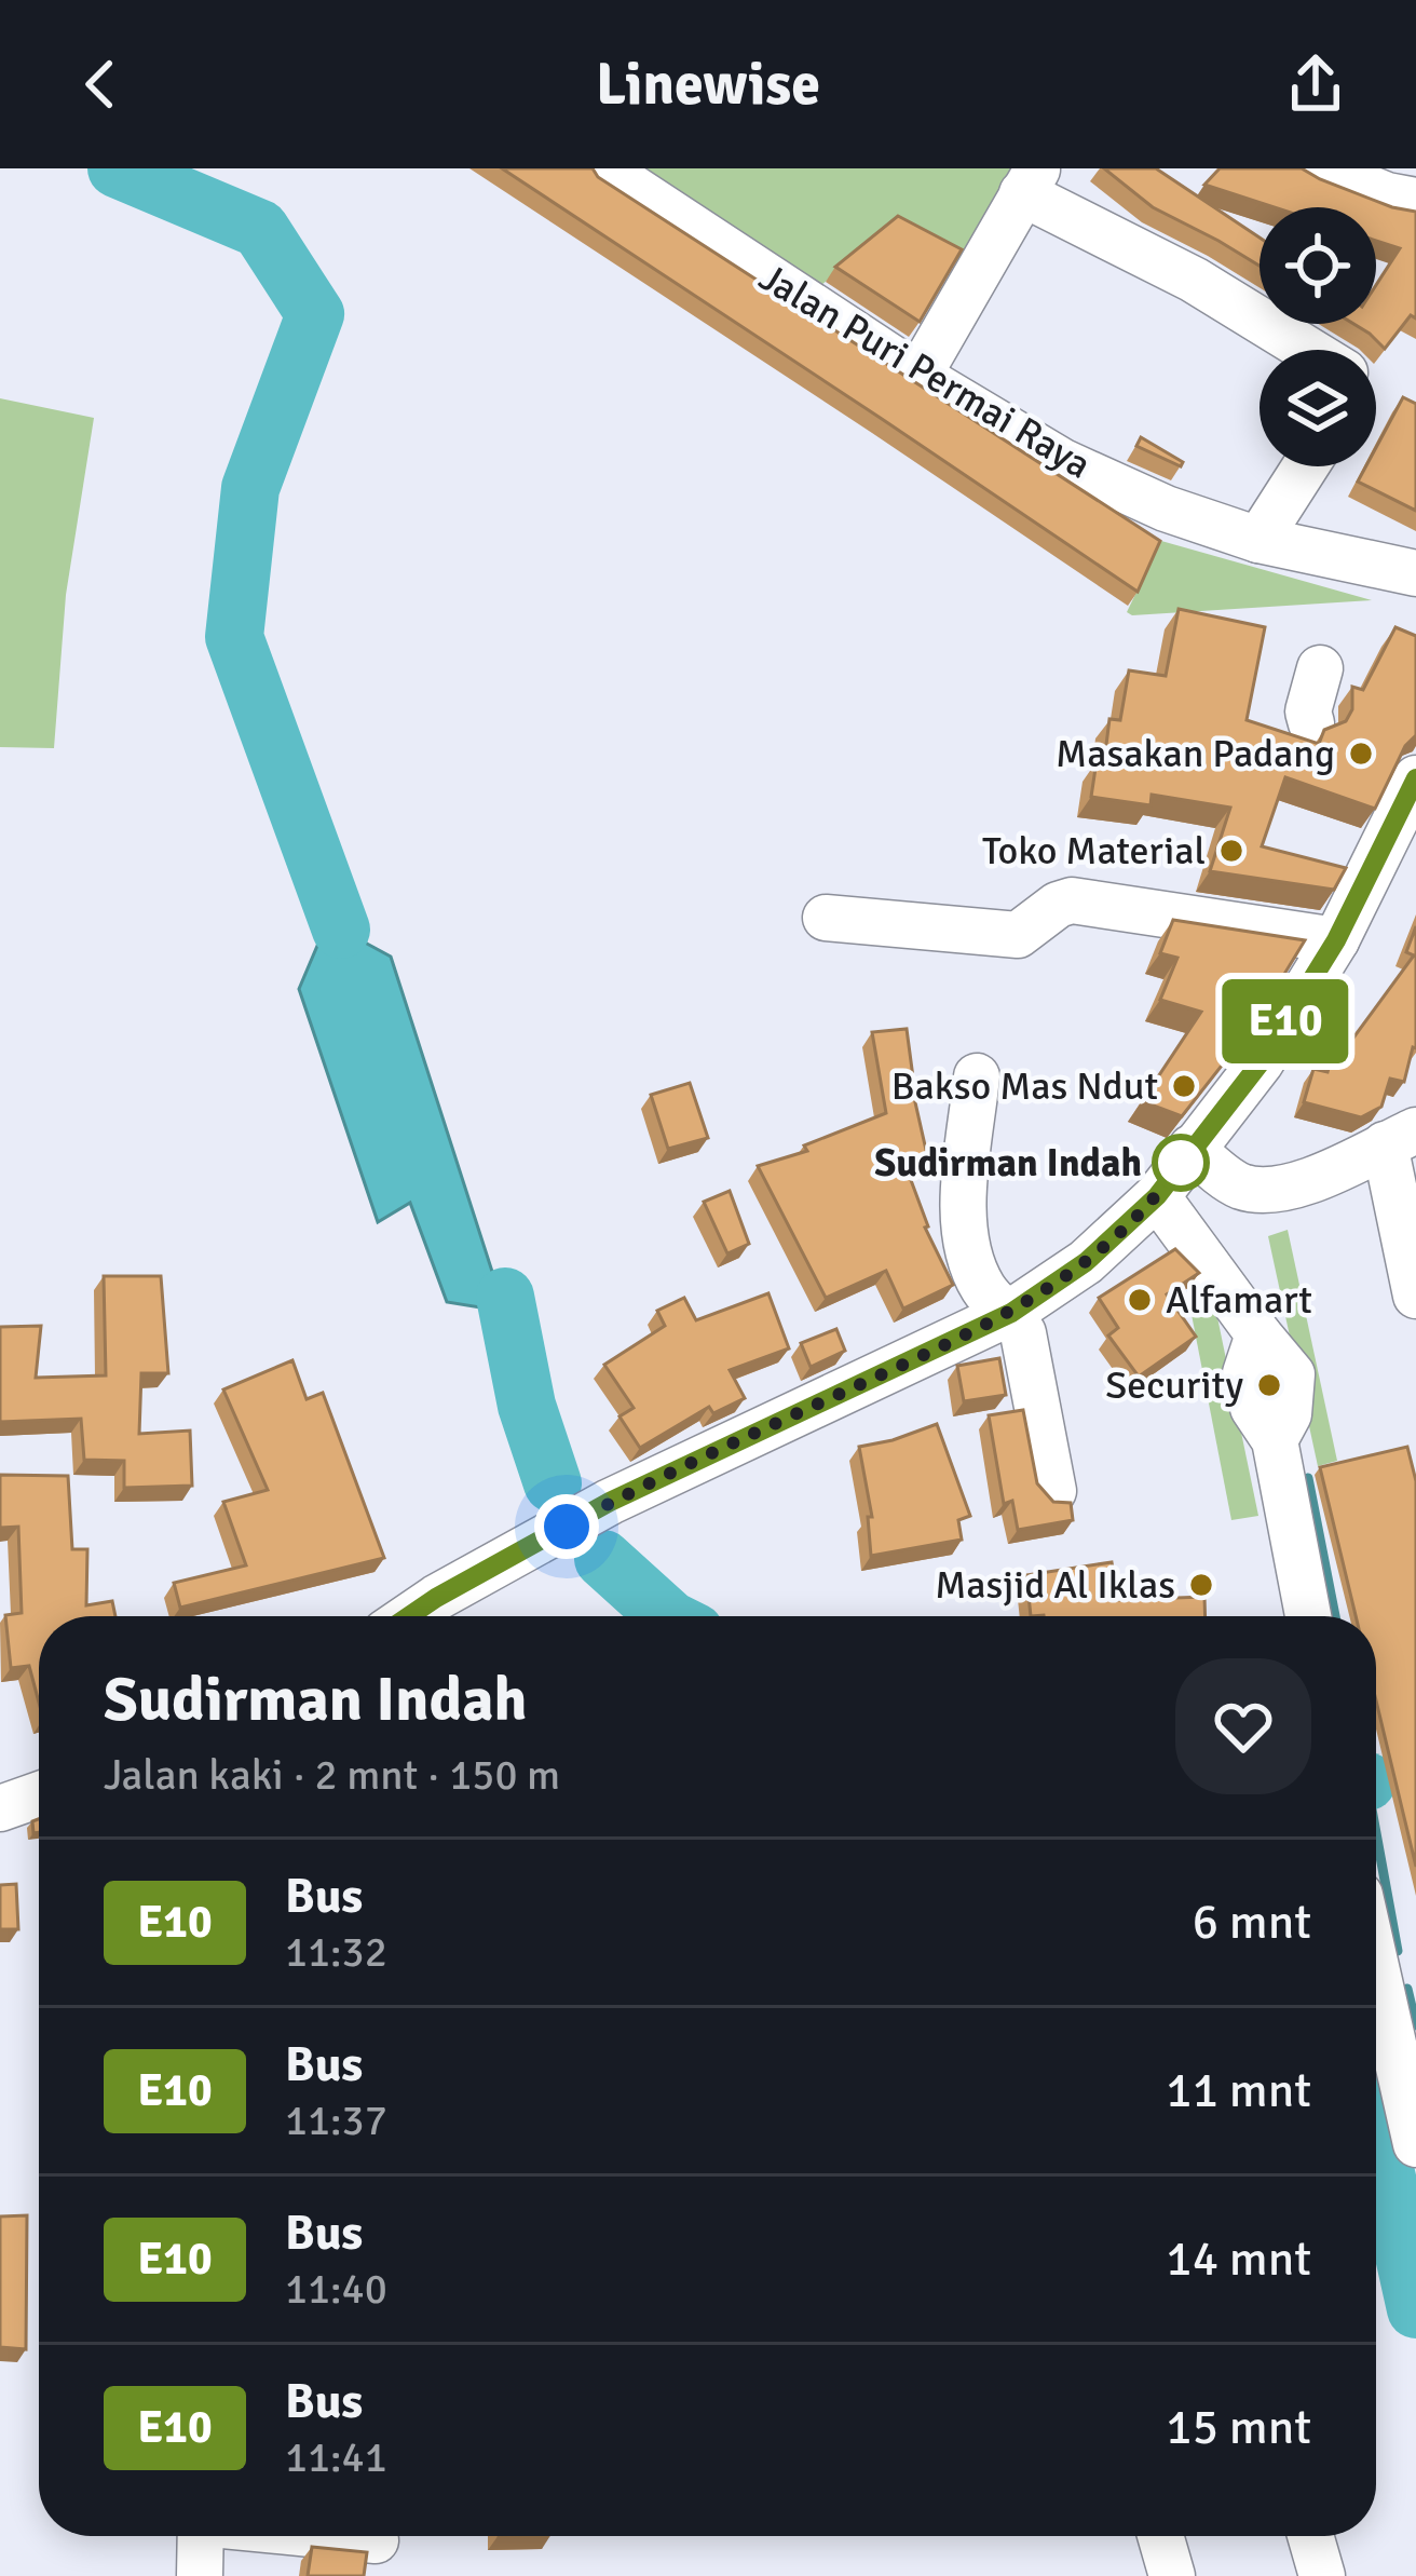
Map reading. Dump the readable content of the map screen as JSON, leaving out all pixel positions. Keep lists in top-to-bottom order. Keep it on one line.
{"streets":{"street":["Jalan Puri Permai Raya"]},"places":["Masakan Padang","Toko Material","Bakso Mas Ndut","Sudirman Indah","Alfamart","Security","Masjid Al Iklas"],"lines":["bus line E10"],"page":{"header":"Linewise","on_map":"E10","heading":["Sudirman Indah","Jalan kaki · 2 mnt · 150 m"],"list":[{"mark":"E10","name":"Bus","note":"11:32","value":"6 mnt"},{"mark":"E10","name":"Bus","note":"11:37","value":"11 mnt"},{"mark":"E10","name":"Bus","note":"11:40","value":"14 mnt"},{"mark":"E10","name":"Bus","note":"11:41","value":"15 mnt"}]}}
